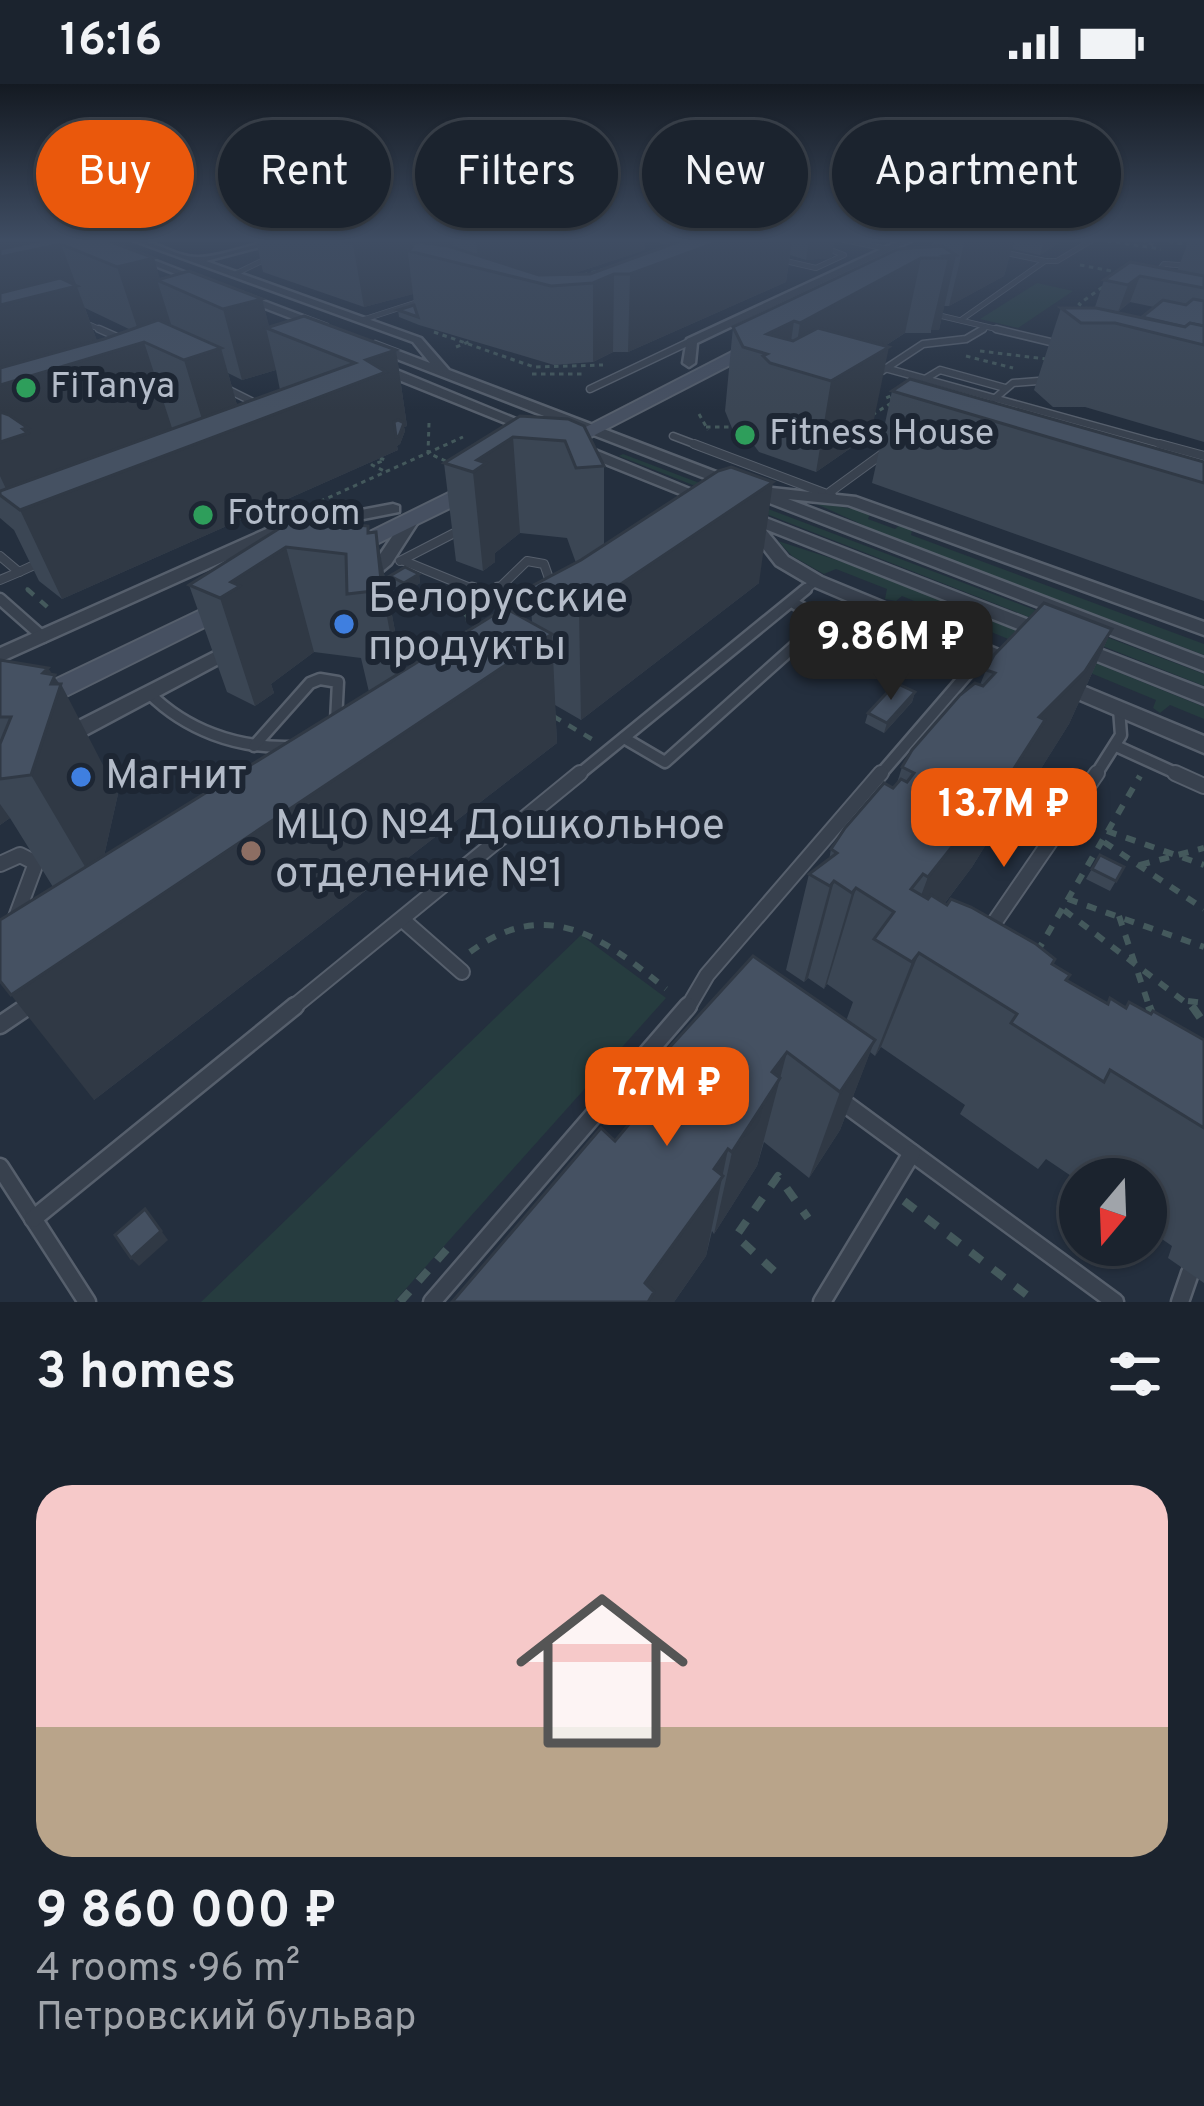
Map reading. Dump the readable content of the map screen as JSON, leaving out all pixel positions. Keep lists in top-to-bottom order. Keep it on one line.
{"places":["FiTanya","Fitness House","Fotroom","Белорусские продукты","Магнит","МЦО №4 Дошкольное отделение №1"],"north":"bottom","page":{"status":"16:16","chip":["Buy","Rent","Filters","New","Apartment"],"price":["9.86M ₽","13.7M ₽","7.7M ₽"],"heading":"3 homes","list":[{"name":"9 860 000 ₽","note":"4 rooms · 96 m² · Петровский бульвар"}]}}
